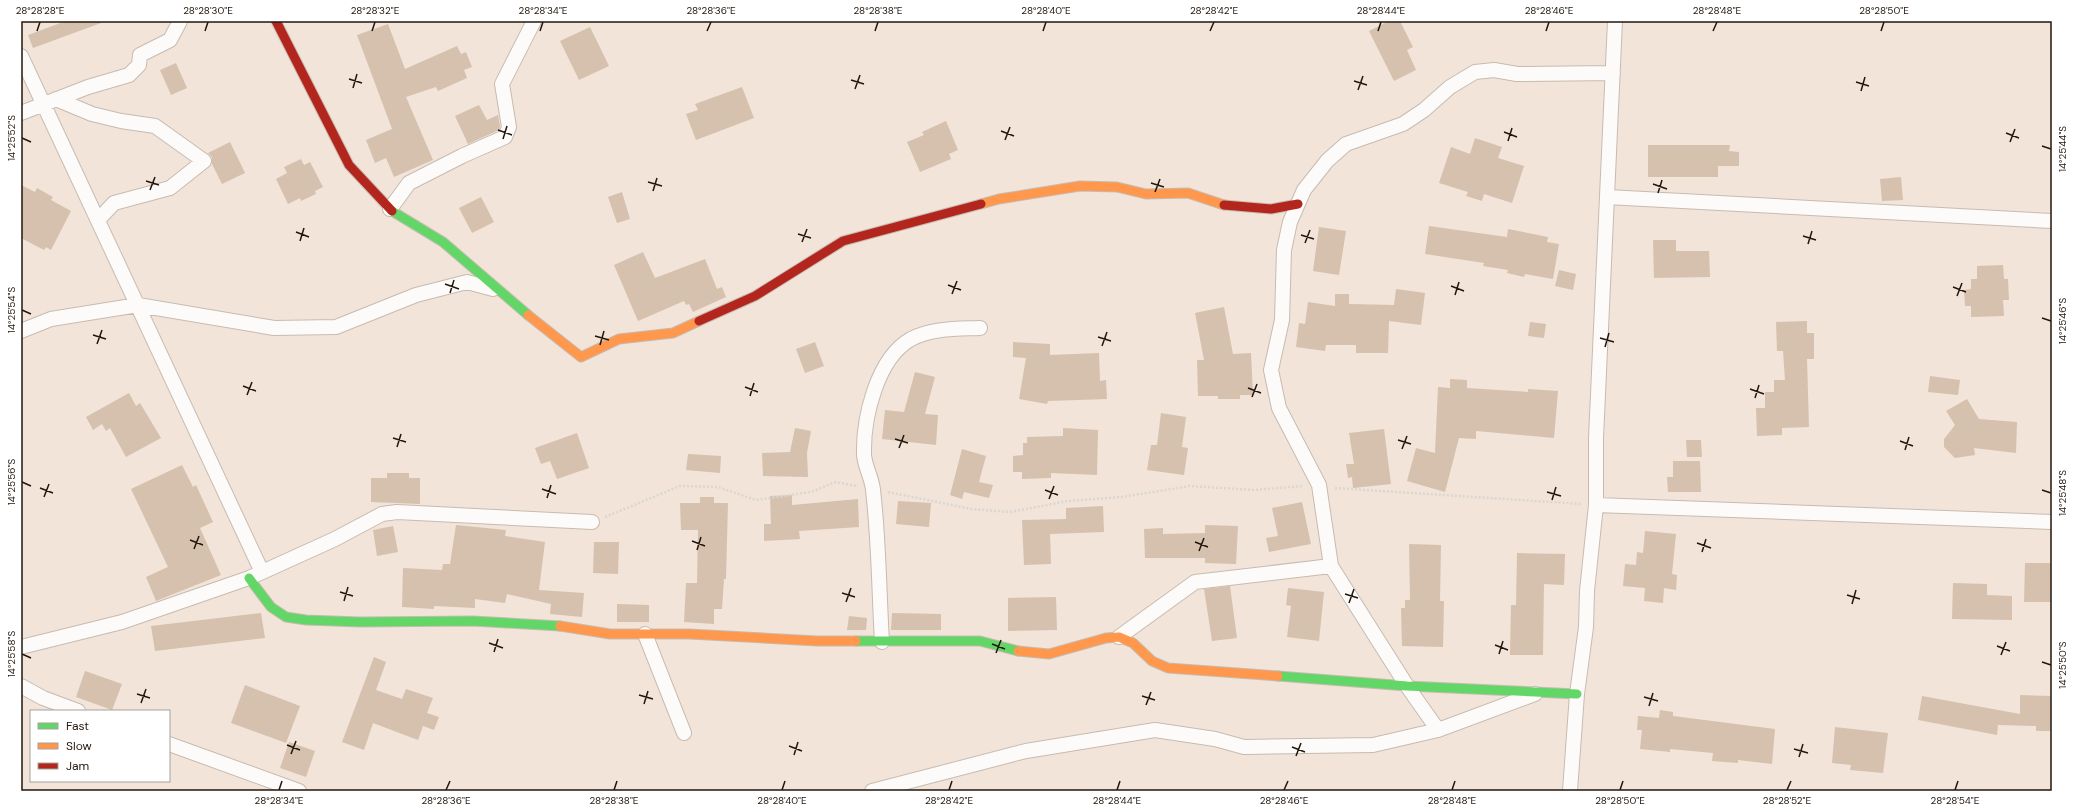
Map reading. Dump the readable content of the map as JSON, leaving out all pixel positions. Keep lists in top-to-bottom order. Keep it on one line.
{"legend":["Fast","Slow","Jam"],"coordinates":["28°28'28\"E","28°28'30\"E","28°28'32\"E","28°28'34\"E","28°28'36\"E","28°28'38\"E","28°28'40\"E","28°28'42\"E","28°28'44\"E","28°28'46\"E","28°28'48\"E","28°28'50\"E","14°25'52\"S","14°25'44\"S","14°25'54\"S","14°25'46\"S","14°25'56\"S","14°25'48\"S","14°25'58\"S","14°25'50\"S","28°28'52\"E","28°28'54\"E"]}
